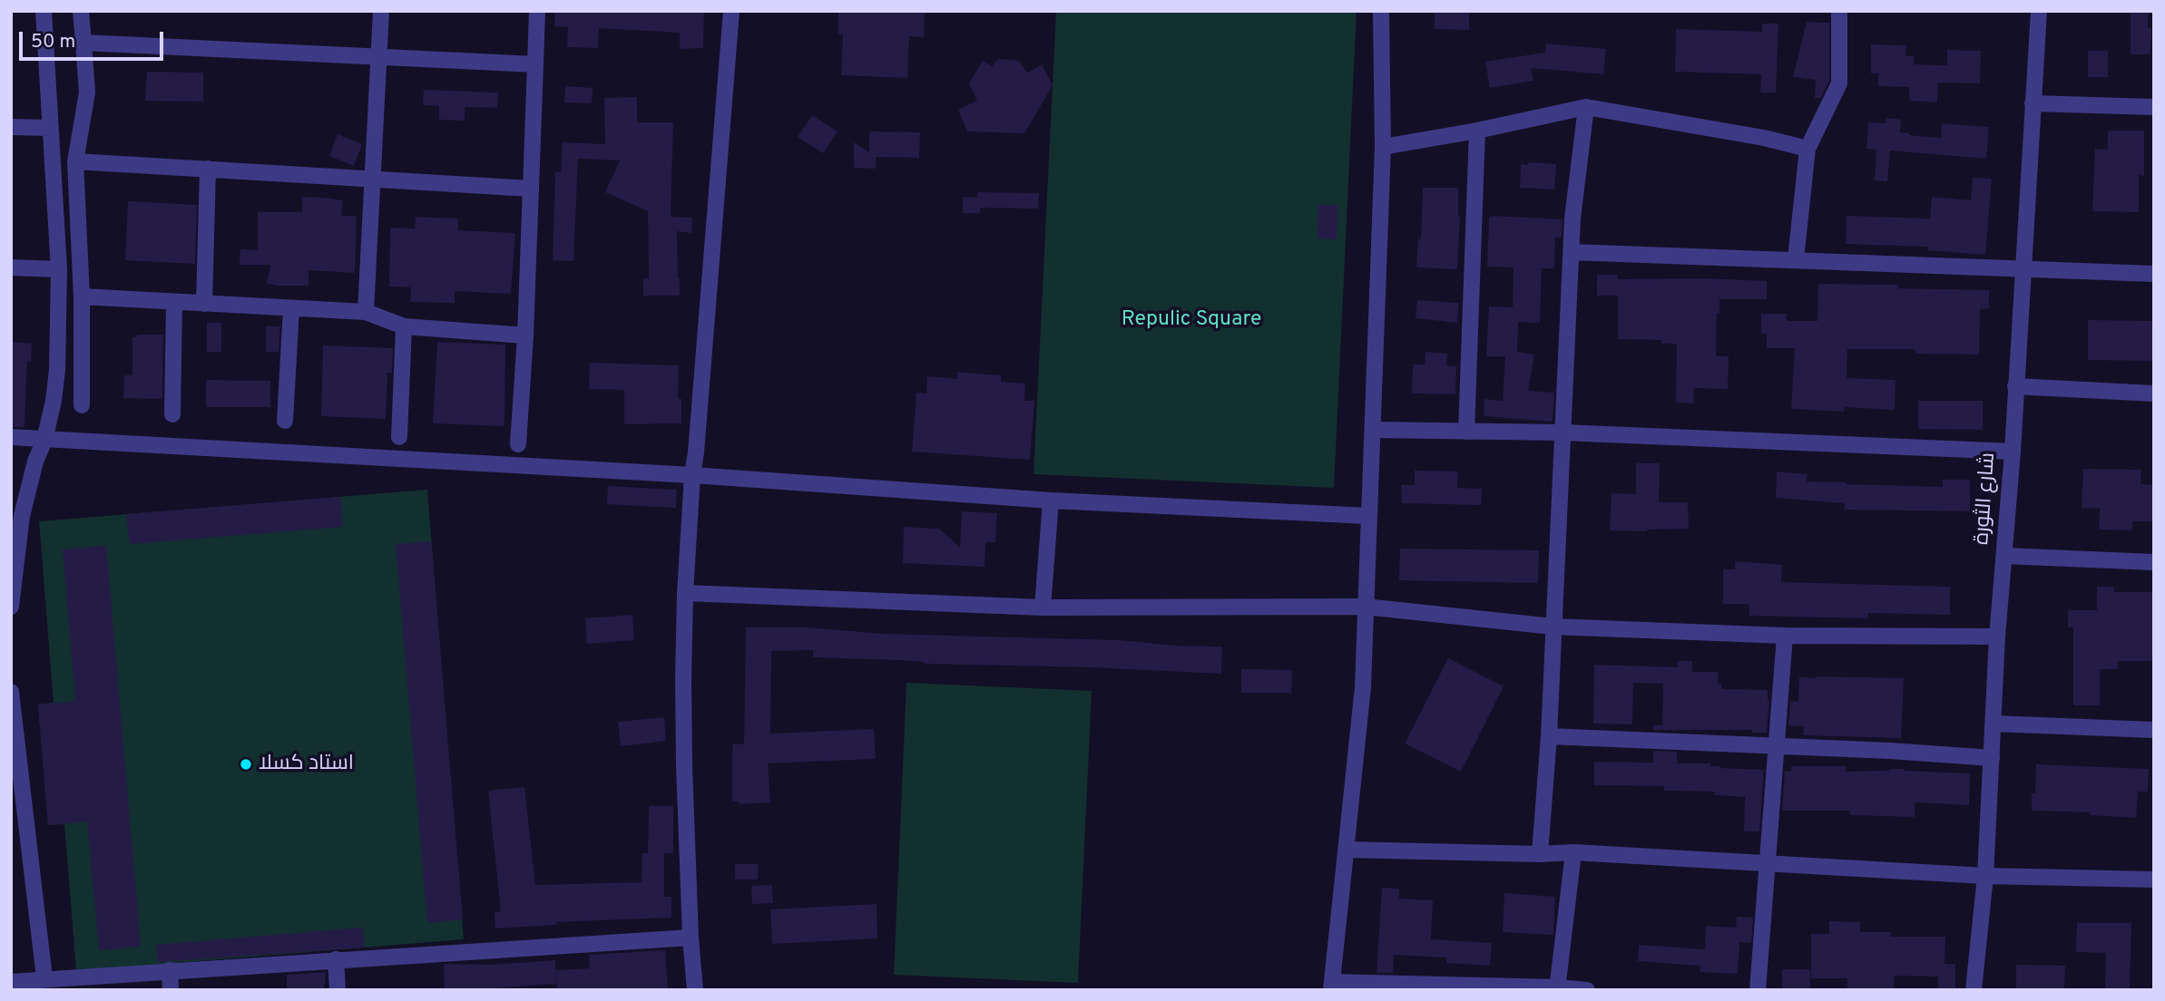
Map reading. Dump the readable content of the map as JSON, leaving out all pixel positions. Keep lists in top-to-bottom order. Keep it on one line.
{"streets":{"street":["شارع الثورة"]},"parks":["Repulic Square"],"places":["استاد كسلا"],"scale_bar":"50 m"}
